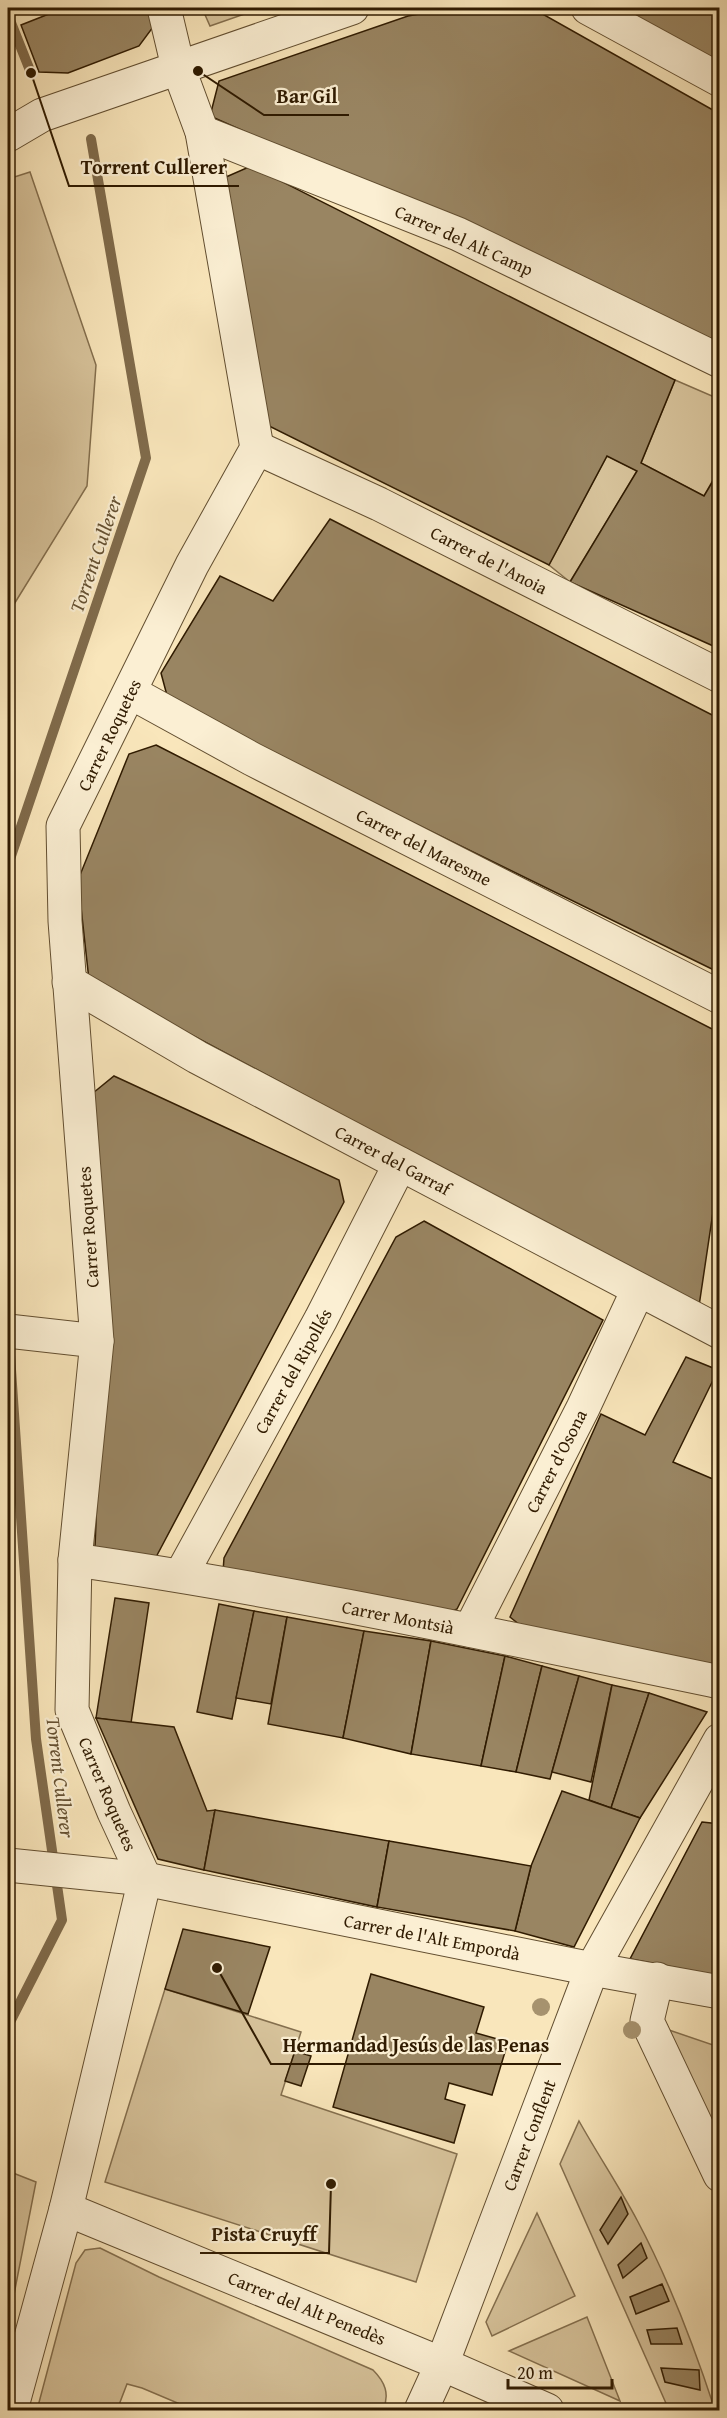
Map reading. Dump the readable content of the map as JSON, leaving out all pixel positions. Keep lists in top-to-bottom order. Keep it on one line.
{"streets":{"street":["Carrer del Alt Camp","Carrer de l'Anoia","Carrer Roquetes","Carrer del Maresme","Carrer del Garraf","Carrer del Ripollés","Carrer d'Osona","Carrer Montsià","Carrer de l'Alt Empordà","Carrer Conflent","Carrer del Alt Penedès"]},"crossings":[["Carrer de l'Anoia","Carrer Roquetes"],["Carrer Roquetes","Carrer del Maresme"],["Carrer Roquetes","Carrer del Garraf"],["Carrer Roquetes","Carrer Montsià"],["Carrer Roquetes","Carrer de l'Alt Empordà"],["Carrer del Garraf","Carrer del Ripollés"],["Carrer del Garraf","Carrer d'Osona"],["Carrer del Ripollés","Carrer Montsià"],["Carrer d'Osona","Carrer Montsià"],["Carrer de l'Alt Empordà","Carrer Conflent"],["Carrer Conflent","Carrer del Alt Penedès"]],"water":["Torrent Cullerer"],"places":["Bar Gil","Torrent Cullerer","Hermandad Jesús de las Penas","Pista Cruyff"],"scale_bar":"20 m"}
